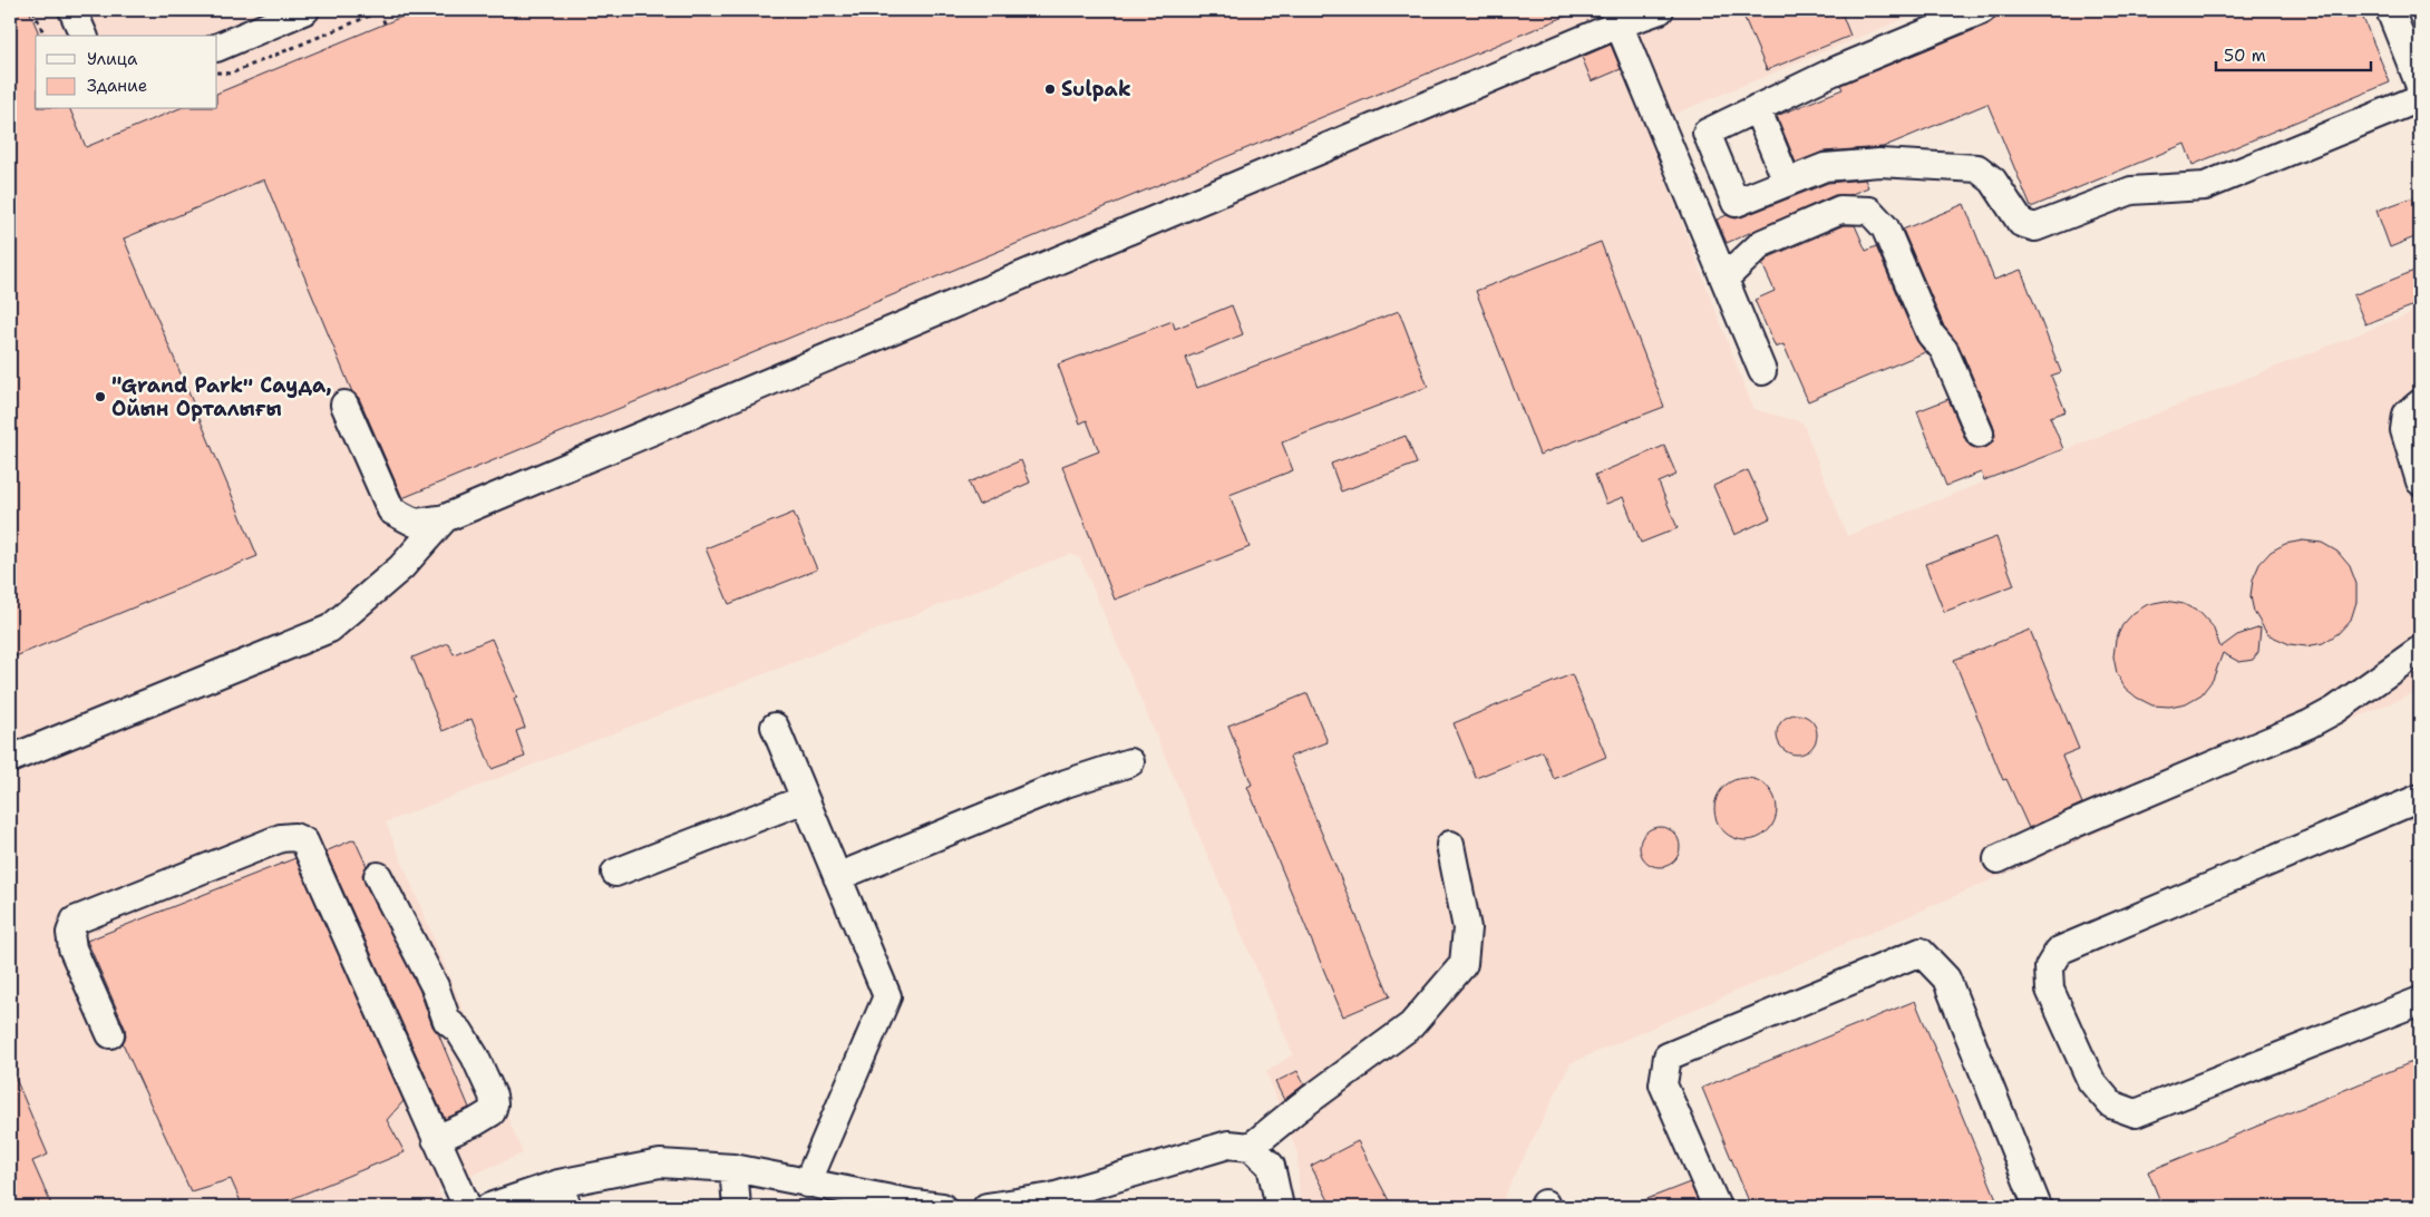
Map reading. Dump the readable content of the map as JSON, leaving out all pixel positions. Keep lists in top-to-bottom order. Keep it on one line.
{"places":["Sulpak","\"Grand Park\" Сауда, Ойын Орталығы"],"legend":["Улица","Здание"],"scale_bar":"50 m"}
